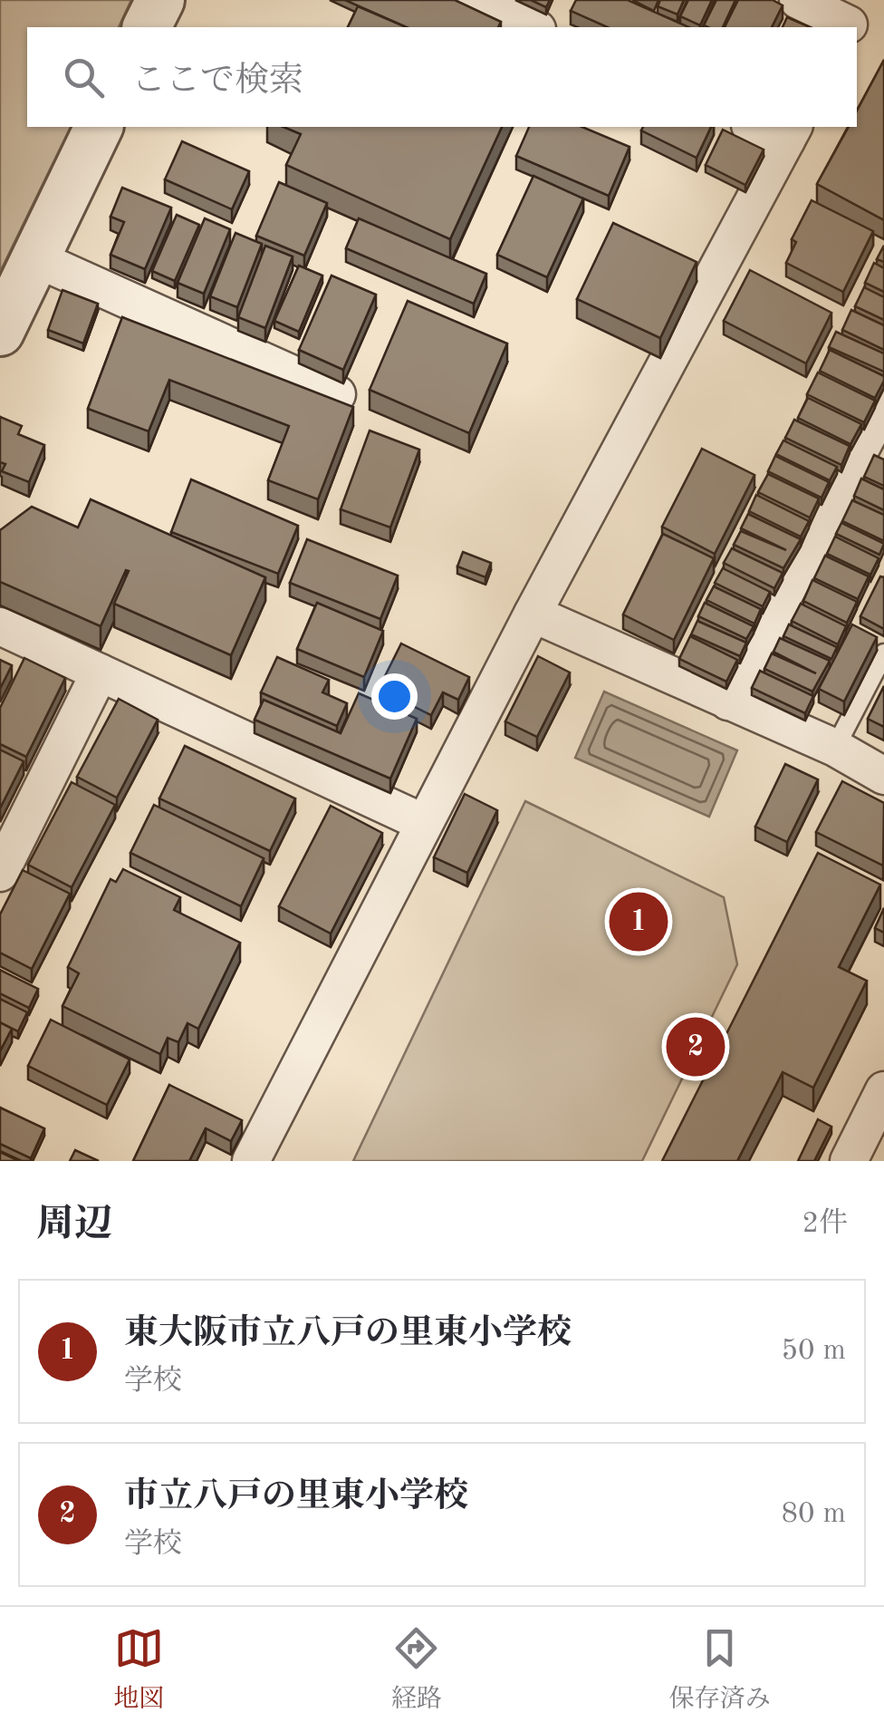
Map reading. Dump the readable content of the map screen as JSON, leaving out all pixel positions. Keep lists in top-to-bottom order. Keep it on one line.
{"page":{"search":"ここで検索","pins":["1","2"],"heading":["周辺","2件"],"list":[{"mark":"1","name":"東大阪市立八戸の里東小学校","note":"学校","value":"50 m"},{"mark":"2","name":"市立八戸の里東小学校","note":"学校","value":"80 m"}],"nav":["地図","経路","保存済み"]}}
